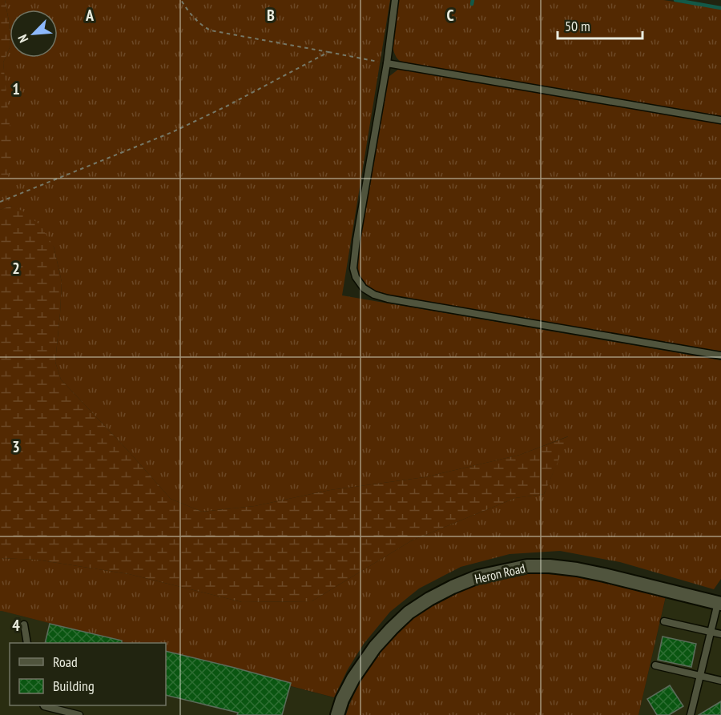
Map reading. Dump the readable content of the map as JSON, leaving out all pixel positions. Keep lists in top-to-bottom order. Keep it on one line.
{"streets":{"street":["Heron Road"]},"legend":["Road","Building"],"scale_bar":"50 m","north":"bottom left","grid":{"columns":["A","B","C"],"rows":["1","2","3","4"]}}
